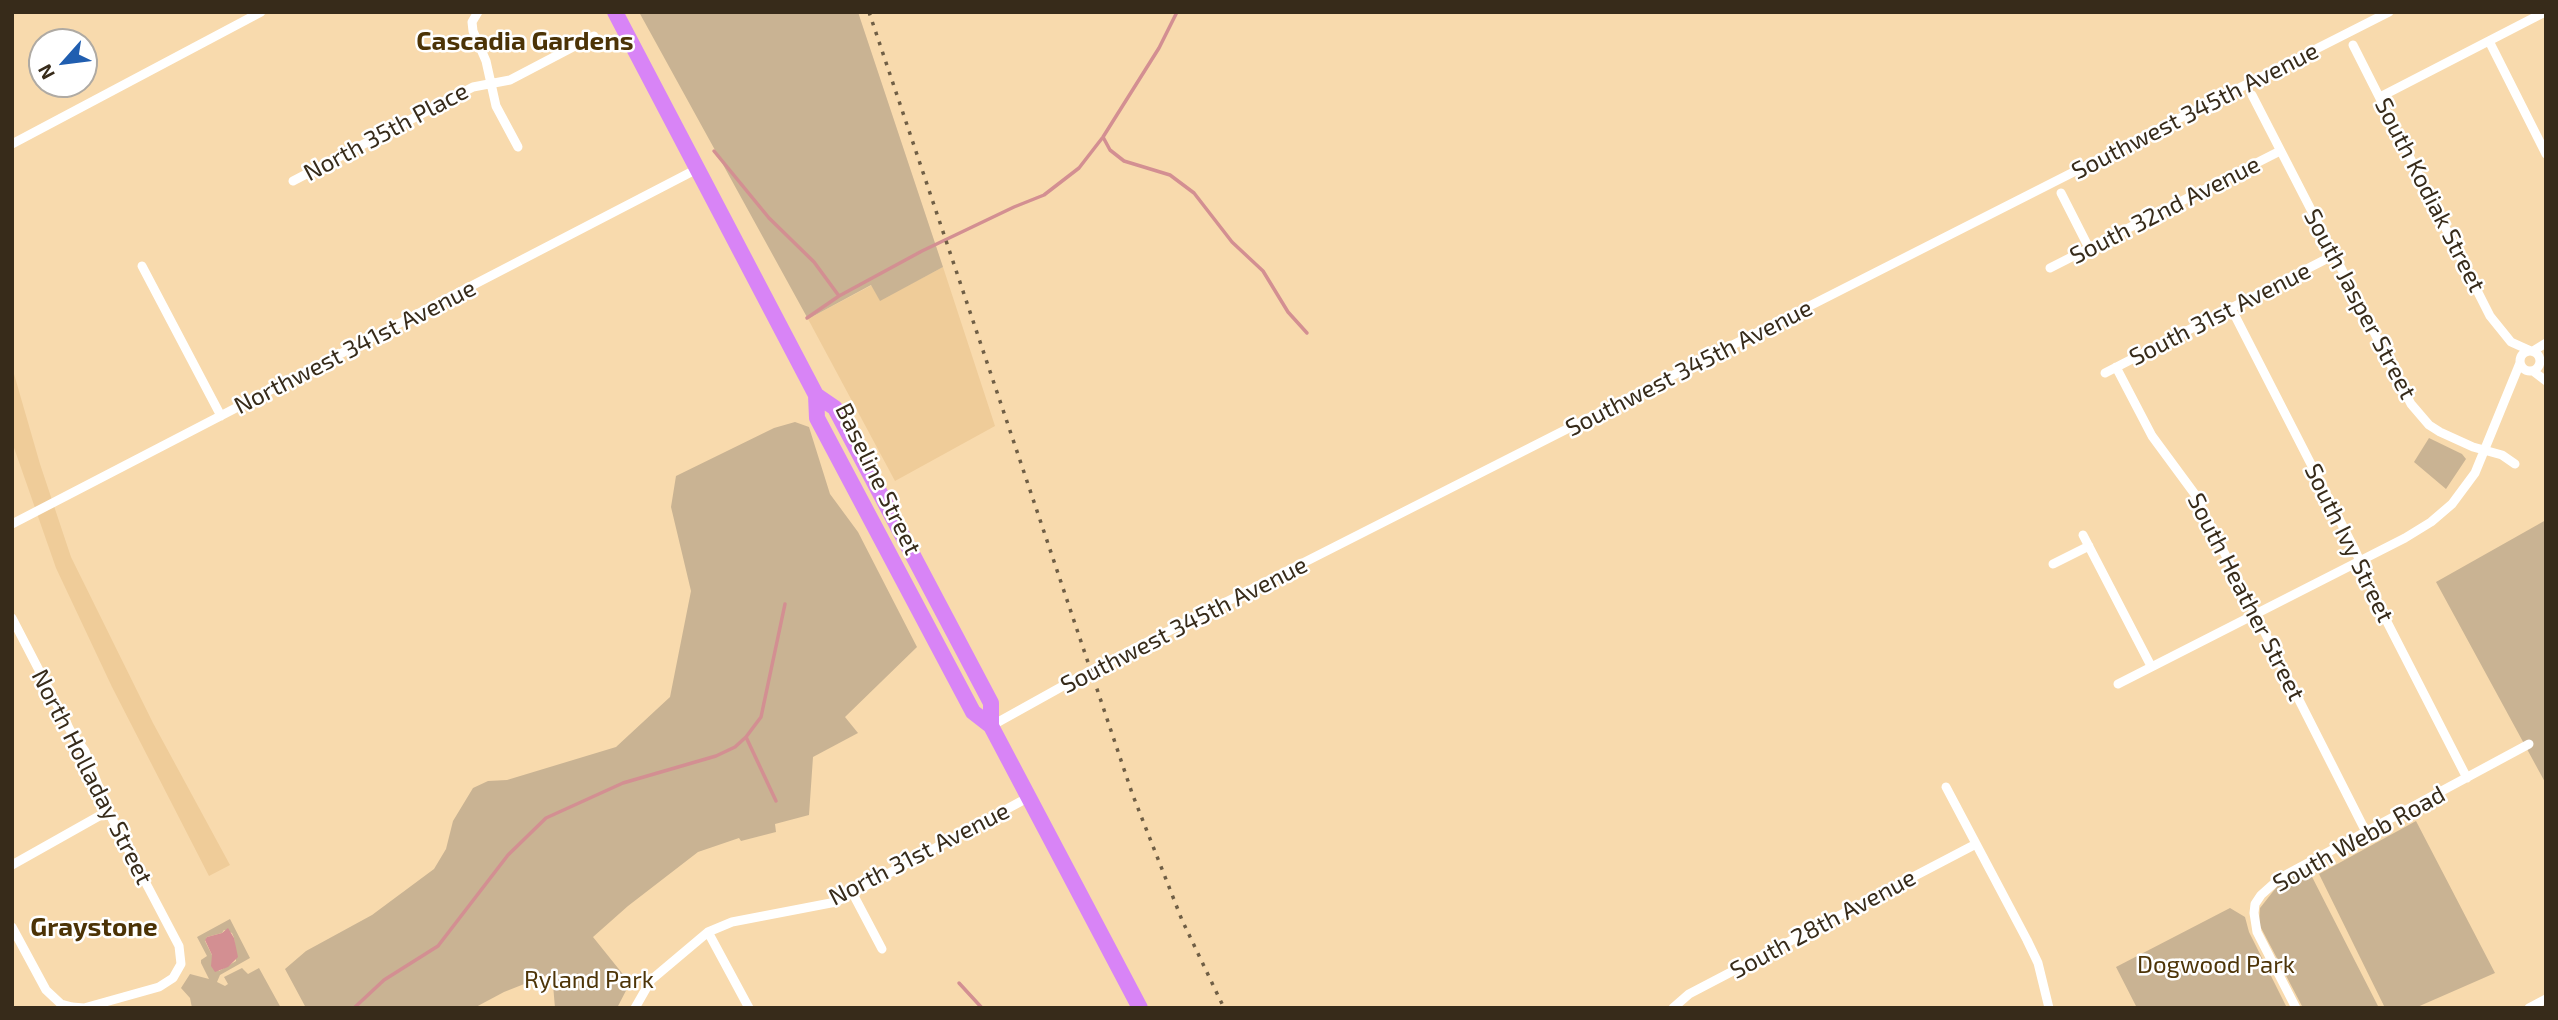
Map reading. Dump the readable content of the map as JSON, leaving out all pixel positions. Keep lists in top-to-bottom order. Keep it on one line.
{"streets":{"highway":["Baseline Street"],"street":["Southwest 345th Avenue","North 35th Place","South Kodiak Street","South 32nd Avenue","South Jasper Street","South 31st Avenue","Northwest 341st Avenue","South Ivy Street","South Heather Street","North Holladay Street","South Webb Road","North 31st Avenue","South 28th Avenue"]},"crossings":[["Southwest 345th Avenue","Baseline Street"],["South 32nd Avenue","South Jasper Street"],["South Jasper Street","South 31st Avenue"],["South 31st Avenue","South Ivy Street"],["South 31st Avenue","South Heather Street"],["Northwest 341st Avenue","Baseline Street"],["Baseline Street","North 31st Avenue"],["South Ivy Street","South Webb Road"],["South Heather Street","South Webb Road"]],"districts":["Cascadia Gardens","Graystone"],"parks":["Dogwood Park","Ryland Park"],"north":"bottom left"}
